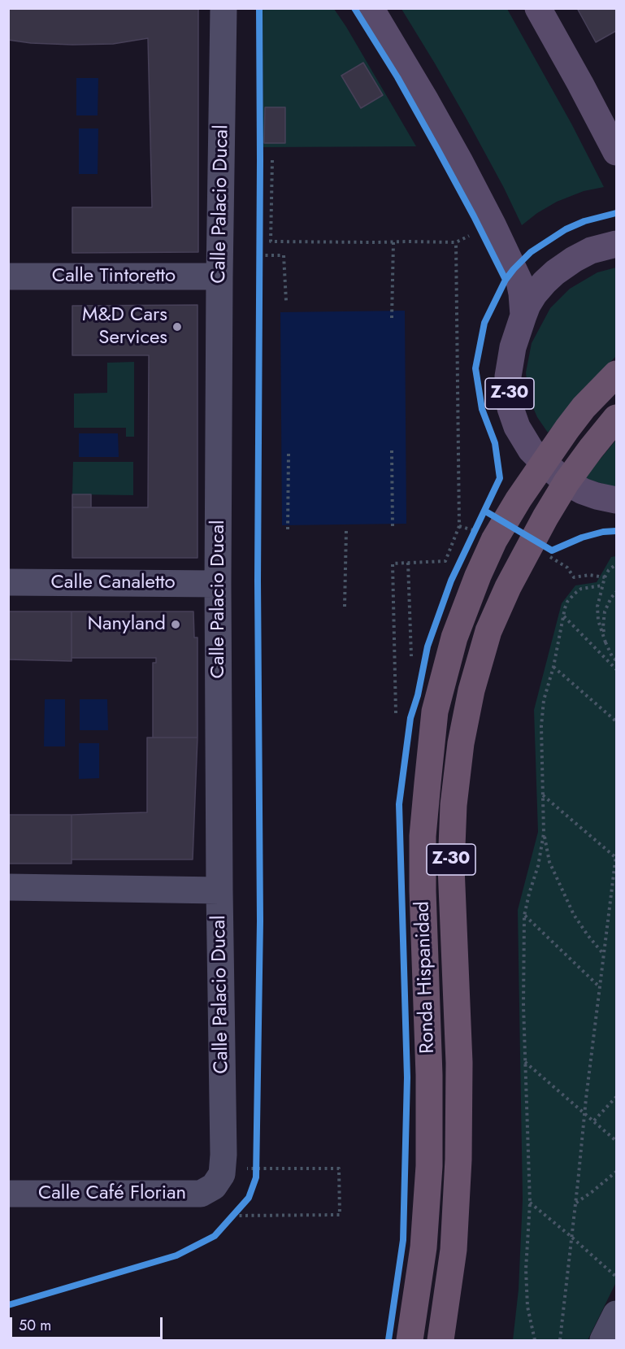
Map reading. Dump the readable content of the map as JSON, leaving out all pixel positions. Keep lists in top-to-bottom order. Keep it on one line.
{"streets":{"highway":["Z-30","Ronda Hispanidad"],"street":["Calle Palacio Ducal","Calle Tintoretto","Calle Canaletto","Calle Café Florian"]},"crossings":[["Calle Palacio Ducal","Calle Tintoretto"],["Calle Palacio Ducal","Calle Canaletto"],["Calle Palacio Ducal","Calle Café Florian"],["Z-30","Ronda Hispanidad"]],"places":["M&D Cars Services","Nanyland"],"scale_bar":"50 m"}
